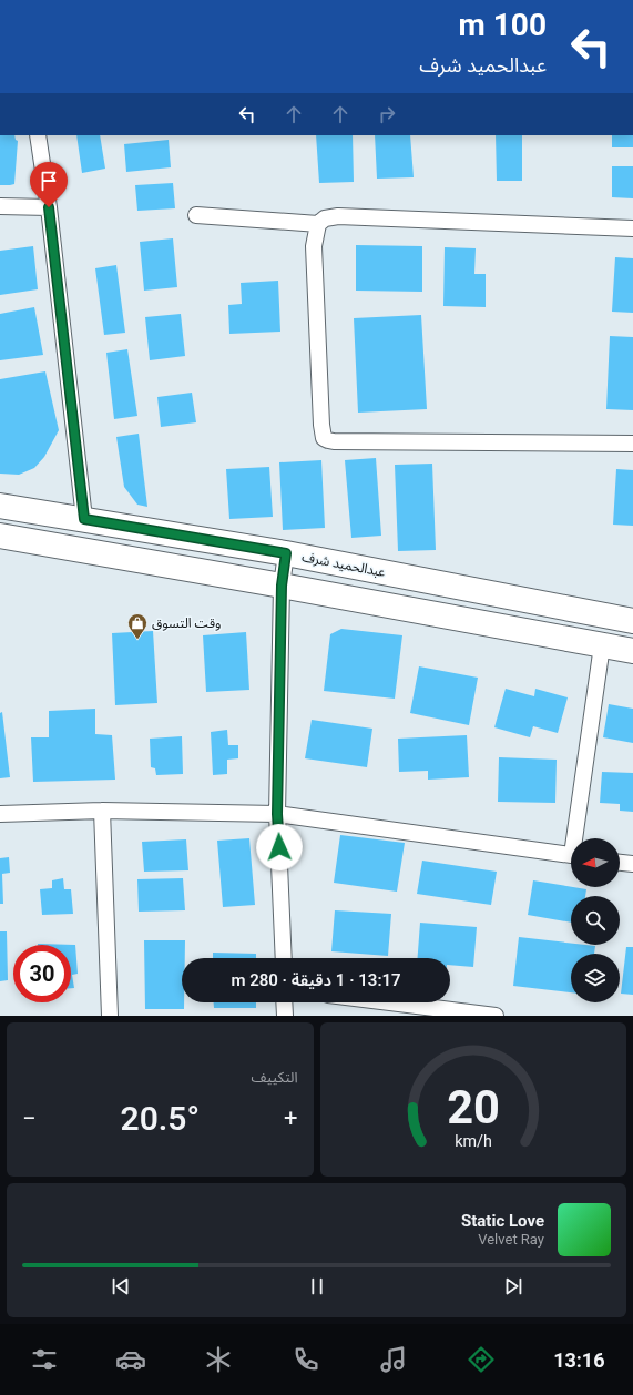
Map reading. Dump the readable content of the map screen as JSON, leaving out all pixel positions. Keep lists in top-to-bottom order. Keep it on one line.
{"streets":{"main road":["عبدالحميد شرف"]},"places":{"shop":["وقت التسوق"]},"north":"left","page":{"turn":["100 m","عبدالحميد شرف"],"limit":"30","trip":"13:17 · 1 دقيقة · 280 m","tile":"التكييف","heat":["−","20.5°","+"],"song":["Static Love","Velvet Ray"],"tabs":"13:16","gauge":["20","km/h"]}}
